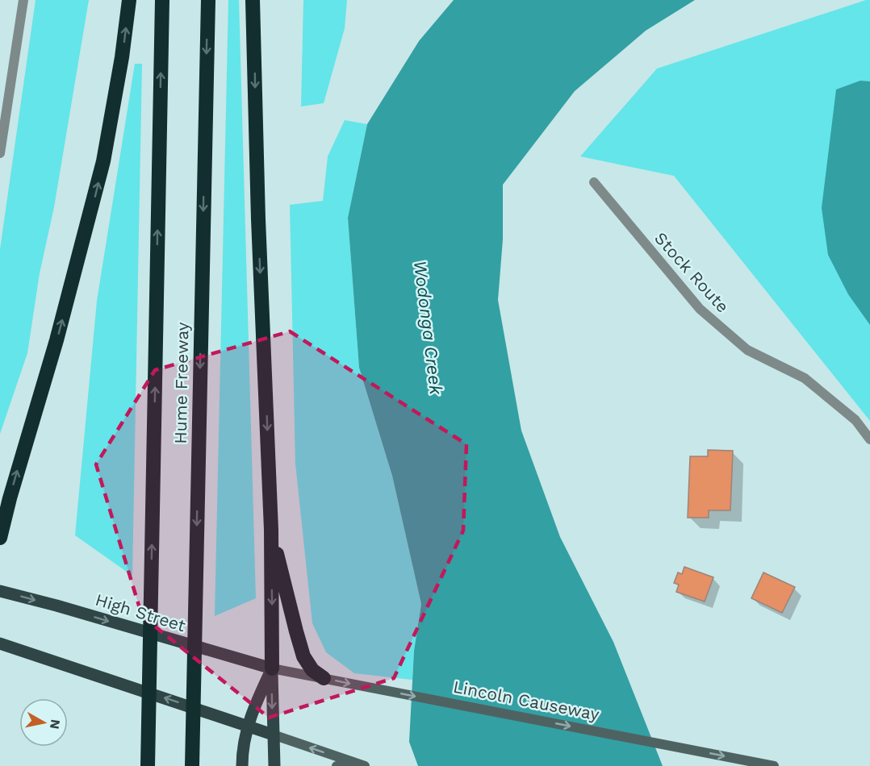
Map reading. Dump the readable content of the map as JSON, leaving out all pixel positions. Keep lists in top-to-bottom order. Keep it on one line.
{"streets":{"highway":["Hume Freeway"],"main road":["High Street","Lincoln Causeway"],"street":["Stock Route"]},"crossings":[["High Street","Lincoln Causeway"]],"one_way":["Lincoln Causeway"],"water":["Wodonga Creek"],"north":"right"}
